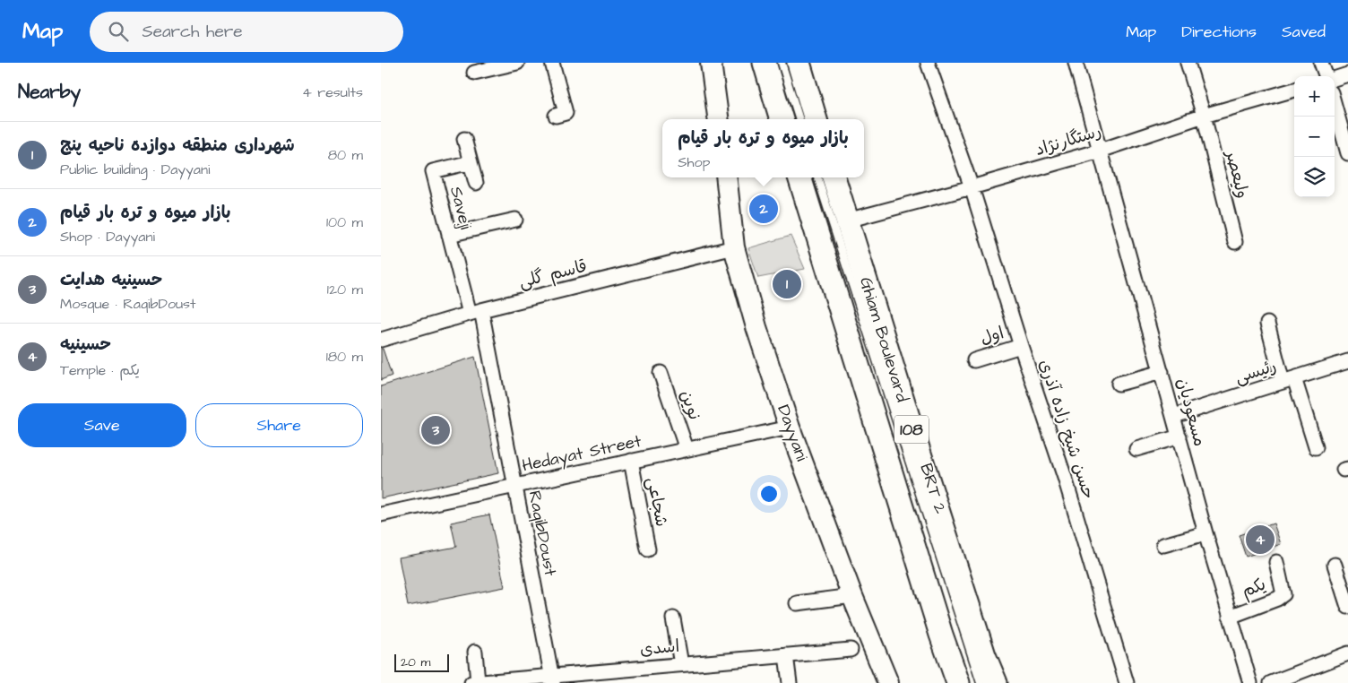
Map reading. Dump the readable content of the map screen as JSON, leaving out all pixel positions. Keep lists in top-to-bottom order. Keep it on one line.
{"streets":{"main road":["Ghiam Boulevard","108"],"street":["رستگارنژاد","ولیعصر","Saveji","قاسم گلی","اول","رئیسی","نوین","مسعودیان","حسن شیخ زاده آذری","Dayyani","Hedayat Street","شجاعی","RaqibDoust","یکم","اسدی"],"lane":["BRT 2"]},"crossings":[["رستگارنژاد","ولیعصر"],["رستگارنژاد","Ghiam Boulevard"],["رستگارنژاد","مسعودیان"],["رستگارنژاد","حسن شیخ زاده آذری"],["Saveji","قاسم گلی"],["Saveji","RaqibDoust"],["قاسم گلی","Dayyani"],["قاسم گلی","RaqibDoust"],["اول","حسن شیخ زاده آذری"],["رئیسی","مسعودیان"],["نوین","Hedayat Street"],["مسعودیان","یکم"],["Dayyani","Hedayat Street"],["Hedayat Street","شجاعی"],["Hedayat Street","RaqibDoust"],["RaqibDoust","اسدی"]],"scale_bar":"20 m","page":{"header":"Map","search":"Search here","nav":["Map","Directions","Saved"],"heading":["Nearby","4 results"],"map_buttons":["+","−"],"popup":["بازار میوه و تره بار قیام","Shop"],"list":[{"mark":"1","name":"شهرداری منطقه دوازده ناحیه پنج","note":"Public building · Dayyani","value":"80 m"},{"mark":"2","name":"بازار میوه و تره بار قیام","note":"Shop · Dayyani","value":"100 m"},{"mark":"3","name":"حسینیه هدایت","note":"Mosque · RaqibDoust","value":"120 m"},{"mark":"4","name":"حسینیه","note":"Temple · یکم","value":"180 m"}],"pins":["2","1","3","4"],"buttons":["Save","Share"],"scale":"20 m"}}
